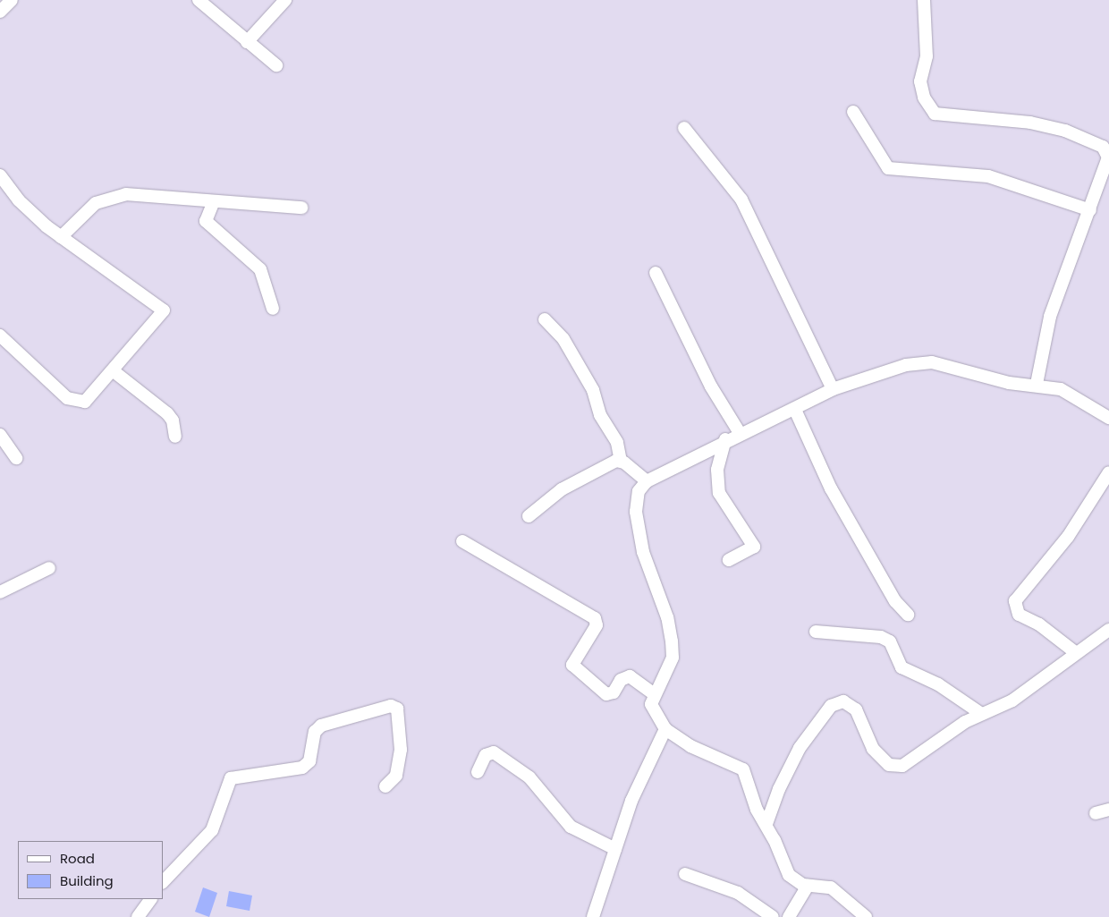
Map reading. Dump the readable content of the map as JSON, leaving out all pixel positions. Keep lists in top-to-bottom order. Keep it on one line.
{"legend":["Road","Building"]}
